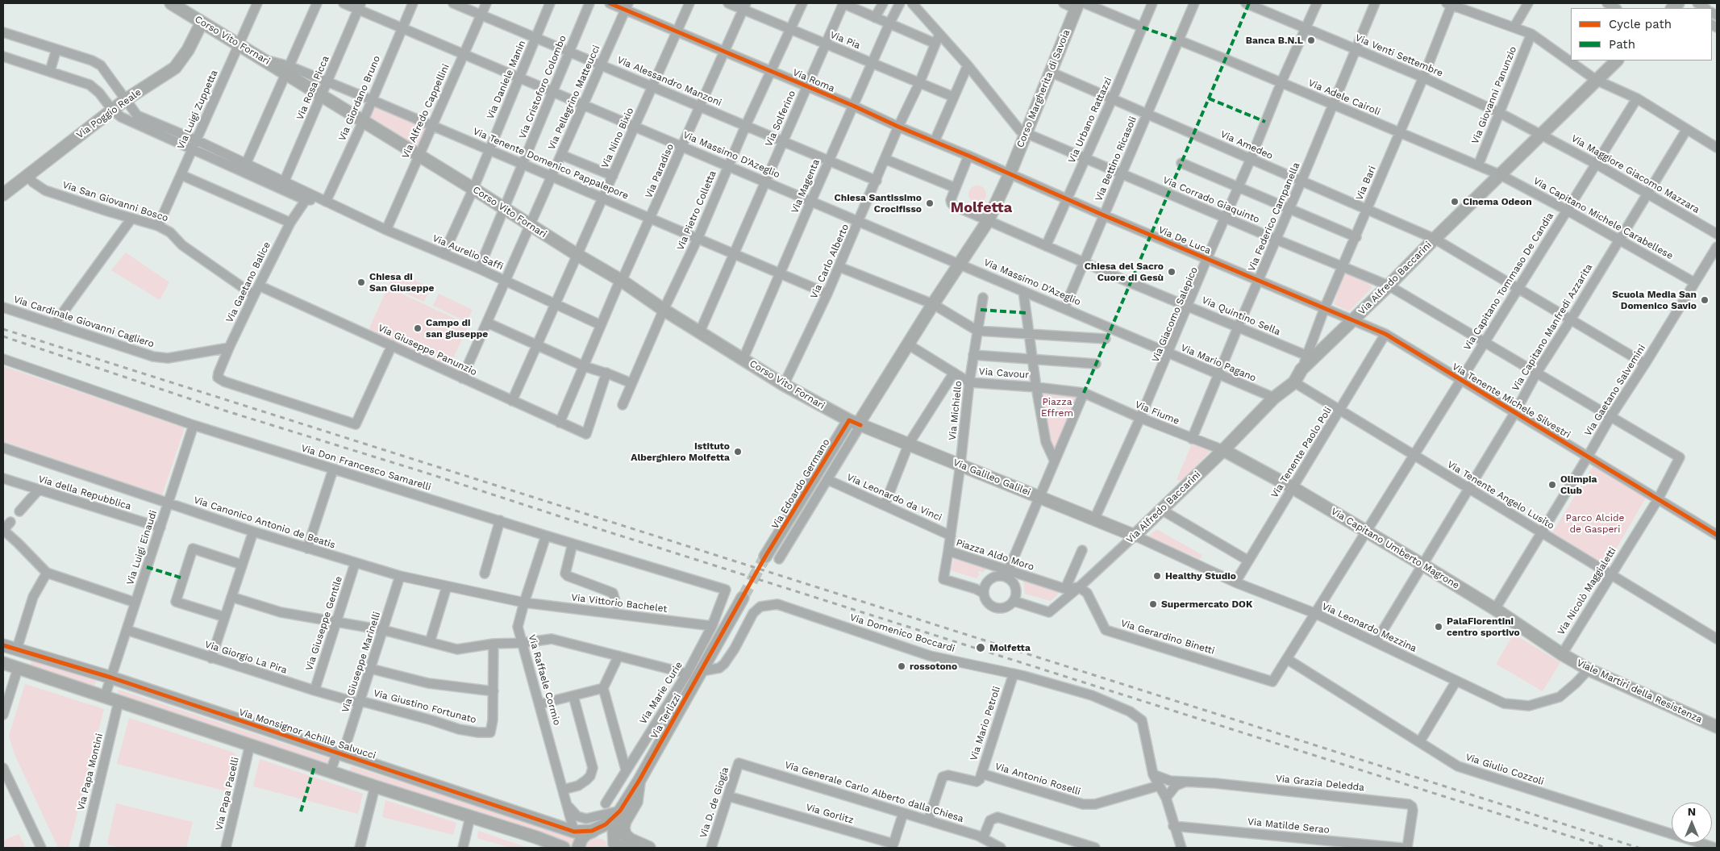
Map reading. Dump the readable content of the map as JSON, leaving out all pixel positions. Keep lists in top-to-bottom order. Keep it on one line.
{"streets":{"street":["Corso Vito Fornari","Via Pia","Via Venti Settembre","Via Daniele Manin","Via Roma","Via Alessandro Manzoni","Via Cristoforo Colombo","Via Rosa Picca","Corso Margherita di Savoia","Via Giovanni Panunzio","Via Pellegrino Matteucci","Via Adele Cairoli","Via Giordano Bruno","Via Luigi Zuppetta","Via Alfredo Cappellini","Via Poggio Reale","Via Solferino","Via Urbano Rattazzi","Via Nino Bixio","Via Amedeo","Via Massimo D'Azeglio","Via Bettino Ricasoli","Via Tenente Domenico Pappalepore","Via Paradiso","Via Maggiore Giacomo Mazzara","Via Bari","Via Magenta","Via Corrado Giaquinto","Via San Giovanni Bosco","Via Pietro Colletta","Via Federico Campanella","Via Capitano Michele Carabellese","Via De Luca","Via Aurelio Saffi","Via Carlo Alberto","Via Alfredo Baccarini","Via Capitano Tommaso De Candia","Via Gaetano Balice","Via Giacomo Salepico","Via Quintino Sella","Via Cardinale Giovanni Cagliero","Via Capitano Manfredi Azzarita","Via Giuseppe Panunzio","Via Mario Pagano","Via Cavour","Via Gaetano Salvemini","Via Tenente Michele Silvestri","Via Michiello","Via Fiume","Via Tenente Paolo Poli","Via Don Francesco Samarelli","Via Galileo Galilei","Via Edoardo Germano","Via della Repubblica","Via Tenente Angelo Lusito","Via Leonardo da Vinci","Via Canonico Antonio de Beatis","Via Luigi Einaudi","Via Capitano Umberto Magrone","Piazza Aldo Moro","Via Nicolò Maggialetti","Via Vittorio Bachelet","Via Giuseppe Gentile","Via Leonardo Mezzina","Via Domenico Boccardi","Via Gerardino Binetti","Via Giorgio La Pira","Via Giuseppe Marinelli","Via Raffaele Cormio","Viale Martiri della Resistenza","Via Marie Curie","Via Giustino Fortunato","Via Terlizzi","Via Mario Petroli","Via Monsignor Achille Salvucci","Via Giulio Cozzoli","Via Papa Montini","Via Antonio Roselli","Via Grazia Deledda","Via Generale Carlo Alberto dalla Chiesa","Via Papa Pacelli","Via D. de Giogia","Via Gorlitz","Via Matilde Serao"]},"crossings":[["Corso Vito Fornari","Via Daniele Manin"],["Corso Vito Fornari","Via Cristoforo Colombo"],["Corso Vito Fornari","Via Rosa Picca"],["Corso Vito Fornari","Via Pellegrino Matteucci"],["Corso Vito Fornari","Via Giordano Bruno"],["Corso Vito Fornari","Via Luigi Zuppetta"],["Corso Vito Fornari","Via Alfredo Cappellini"],["Corso Vito Fornari","Via Poggio Reale"],["Corso Vito Fornari","Via Solferino"],["Corso Vito Fornari","Via Nino Bixio"],["Corso Vito Fornari","Via Tenente Domenico Pappalepore"],["Corso Vito Fornari","Via Paradiso"],["Corso Vito Fornari","Via Magenta"],["Corso Vito Fornari","Via Pietro Colletta"],["Corso Vito Fornari","Via Carlo Alberto"],["Corso Vito Fornari","Via Galileo Galilei"],["Corso Vito Fornari","Via Edoardo Germano"],["Via Pia","Via Solferino"],["Via Pia","Via Paradiso"],["Via Pia","Via Magenta"],["Via Pia","Via Pietro Colletta"],["Via Pia","Via Carlo Alberto"],["Via Venti Settembre","Via Giovanni Panunzio"],["Via Venti Settembre","Via Maggiore Giacomo Mazzara"],["Via Venti Settembre","Via Bari"],["Via Venti Settembre","Via Federico Campanella"],["Via Venti Settembre","Via Alfredo Baccarini"],["Via Venti Settembre","Via Giacomo Salepico"],["Via Daniele Manin","Via Alessandro Manzoni"],["Via Daniele Manin","Via Massimo D'Azeglio"],["Via Daniele Manin","Via Tenente Domenico Pappalepore"],["Via Daniele Manin","Via Aurelio Saffi"],["Via Roma","Corso Margherita di Savoia"],["Via Roma","Via Pellegrino Matteucci"],["Via Roma","Via Solferino"],["Via Roma","Via Nino Bixio"],["Via Roma","Via Paradiso"],["Via Roma","Via Magenta"],["Via Roma","Via Pietro Colletta"],["Via Roma","Via De Luca"],["Via Roma","Via Carlo Alberto"],["Via Alessandro Manzoni","Via Cristoforo Colombo"],["Via Alessandro Manzoni","Via Pellegrino Matteucci"],["Via Alessandro Manzoni","Via Alfredo Cappellini"],["Via Alessandro Manzoni","Via Solferino"],["Via Alessandro Manzoni","Via Nino Bixio"],["Via Alessandro Manzoni","Via Paradiso"],["Via Alessandro Manzoni","Via Magenta"],["Via Alessandro Manzoni","Via Pietro Colletta"],["Via Alessandro Manzoni","Via Carlo Alberto"],["Via Cristoforo Colombo","Via Massimo D'Azeglio"],["Via Cristoforo Colombo","Via Tenente Domenico Pappalepore"],["Via Cristoforo Colombo","Via Aurelio Saffi"],["Via Rosa Picca","Via Massimo D'Azeglio"],["Via Rosa Picca","Via Tenente Domenico Pappalepore"],["Via Rosa Picca","Via Aurelio Saffi"],["Corso Margherita di Savoia","Via Amedeo"],["Corso Margherita di Savoia","Via Corrado Giaquinto"],["Corso Margherita di Savoia","Via De Luca"],["Corso Margherita di Savoia","Via Quintino Sella"],["Corso Margherita di Savoia","Via Edoardo Germano"],["Via Giovanni Panunzio","Via Adele Cairoli"],["Via Pellegrino Matteucci","Via Massimo D'Azeglio"],["Via Pellegrino Matteucci","Via Tenente Domenico Pappalepore"],["Via Pellegrino Matteucci","Via Aurelio Saffi"],["Via Pellegrino Matteucci","Via Giuseppe Panunzio"],["Via Adele Cairoli","Via Bettino Ricasoli"],["Via Adele Cairoli","Via Bari"],["Via Adele Cairoli","Via Federico Campanella"],["Via Adele Cairoli","Via Capitano Michele Carabellese"],["Via Adele Cairoli","Via Alfredo Baccarini"],["Via Adele Cairoli","Via Giacomo Salepico"],["Via Giordano Bruno","Via Massimo D'Azeglio"],["Via Giordano Bruno","Via Tenente Domenico Pappalepore"],["Via Giordano Bruno","Via Aurelio Saffi"],["Via Luigi Zuppetta","Via San Giovanni Bosco"],["Via Luigi Zuppetta","Via Aurelio Saffi"],["Via Alfredo Cappellini","Via Massimo D'Azeglio"],["Via Alfredo Cappellini","Via Tenente Domenico Pappalepore"],["Via Alfredo Cappellini","Via Aurelio Saffi"],["Via Poggio Reale","Via San Giovanni Bosco"],["Via Poggio Reale","Via Aurelio Saffi"],["Via Solferino","Via Massimo D'Azeglio"],["Via Solferino","Via Tenente Domenico Pappalepore"],["Via Urbano Rattazzi","Via Amedeo"],["Via Urbano Rattazzi","Via Corrado Giaquinto"],["Via Urbano Rattazzi","Via De Luca"],["Via Urbano Rattazzi","Via Quintino Sella"],["Via Nino Bixio","Via Massimo D'Azeglio"],["Via Nino Bixio","Via Tenente Domenico Pappalepore"],["Via Nino Bixio","Via Aurelio Saffi"],["Via Nino Bixio","Via Giuseppe Panunzio"],["Via Amedeo","Via Bettino Ricasoli"],["Via Amedeo","Via Bari"],["Via Amedeo","Via Federico Campanella"],["Via Amedeo","Via Alfredo Baccarini"],["Via Amedeo","Via Capitano Tommaso De Candia"],["Via Amedeo","Via Giacomo Salepico"],["Via Amedeo","Via Capitano Manfredi Azzarita"],["Via Amedeo","Via Gaetano Salvemini"],["Via Massimo D'Azeglio","Via Bettino Ricasoli"],["Via Massimo D'Azeglio","Via Paradiso"],["Via Massimo D'Azeglio","Via Magenta"],["Via Massimo D'Azeglio","Via Pietro Colletta"],["Via Massimo D'Azeglio","Via Carlo Alberto"],["Via Massimo D'Azeglio","Via Mario Pagano"],["Via Massimo D'Azeglio","Via Edoardo Germano"],["Via Bettino Ricasoli","Via Corrado Giaquinto"],["Via Bettino Ricasoli","Via De Luca"],["Via Bettino Ricasoli","Via Quintino Sella"],["Via Tenente Domenico Pappalepore","Via Paradiso"],["Via Tenente Domenico Pappalepore","Via Magenta"],["Via Tenente Domenico Pappalepore","Via Pietro Colletta"],["Via Tenente Domenico Pappalepore","Via Carlo Alberto"],["Via Paradiso","Via Aurelio Saffi"],["Via Paradiso","Via Giuseppe Panunzio"],["Via Maggiore Giacomo Mazzara","Via Alfredo Baccarini"],["Via Maggiore Giacomo Mazzara","Via Capitano Tommaso De Candia"],["Via Maggiore Giacomo Mazzara","Via Capitano Manfredi Azzarita"],["Via Bari","Via Corrado Giaquinto"],["Via Bari","Via De Luca"],["Via Bari","Via Alfredo Baccarini"],["Via Bari","Via Quintino Sella"],["Via Corrado Giaquinto","Via Federico Campanella"],["Via Corrado Giaquinto","Via Carlo Alberto"],["Via Corrado Giaquinto","Via Alfredo Baccarini"],["Via Corrado Giaquinto","Via Capitano Tommaso De Candia"],["Via Corrado Giaquinto","Via Giacomo Salepico"],["Via Corrado Giaquinto","Via Capitano Manfredi Azzarita"],["Via Corrado Giaquinto","Via Gaetano Salvemini"],["Via Corrado Giaquinto","Via Nicolò Maggialetti"],["Via San Giovanni Bosco","Via Gaetano Balice"],["Via Federico Campanella","Via De Luca"],["Via Federico Campanella","Via Quintino Sella"],["Via Federico Campanella","Via Mario Pagano"],["Via Federico Campanella","Via Fiume"],["Via Capitano Michele Carabellese","Via Alfredo Baccarini"],["Via Capitano Michele Carabellese","Via Capitano Tommaso De Candia"],["Via Capitano Michele Carabellese","Via Capitano Manfredi Azzarita"],["Via Capitano Michele Carabellese","Via Gaetano Salvemini"],["Via De Luca","Via Alfredo Baccarini"],["Via De Luca","Via Giacomo Salepico"],["Via De Luca","Via Tenente Michele Silvestri"],["Via Aurelio Saffi","Via Gaetano Balice"],["Via Alfredo Baccarini","Via Mario Pagano"],["Via Alfredo Baccarini","Via Tenente Michele Silvestri"],["Via Alfredo Baccarini","Via Fiume"],["Via Alfredo Baccarini","Via Galileo Galilei"],["Via Alfredo Baccarini","Via Tenente Angelo Lusito"],["Via Alfredo Baccarini","Via Capitano Umberto Magrone"],["Via Alfredo Baccarini","Piazza Aldo Moro"],["Via Alfredo Baccarini","Via Leonardo Mezzina"],["Via Alfredo Baccarini","Via Gerardino Binetti"],["Via Capitano Tommaso De Candia","Via Tenente Michele Silvestri"],["Via Capitano Tommaso De Candia","Via Tenente Angelo Lusito"],["Via Capitano Tommaso De Candia","Via Capitano Umberto Magrone"],["Via Capitano Tommaso De Candia","Via Leonardo Mezzina"],["Via Capitano Tommaso De Candia","Via Gerardino Binetti"],["Via Capitano Tommaso De Candia","Via Giulio Cozzoli"],["Via Gaetano Balice","Via Cardinale Giovanni Cagliero"],["Via Gaetano Balice","Via Giuseppe Panunzio"],["Via Giacomo Salepico","Via Quintino Sella"],["Via Giacomo Salepico","Via Mario Pagano"],["Via Giacomo Salepico","Via Fiume"],["Via Giacomo Salepico","Via Galileo Galilei"],["Via Quintino Sella","Via Edoardo Germano"],["Via Capitano Manfredi Azzarita","Via Tenente Michele Silvestri"],["Via Capitano Manfredi Azzarita","Via Tenente Angelo Lusito"],["Via Capitano Manfredi Azzarita","Via Capitano Umberto Magrone"],["Via Capitano Manfredi Azzarita","Via Leonardo Mezzina"],["Via Cavour","Via Michiello"],["Via Cavour","Via Fiume"],["Via Cavour","Via Edoardo Germano"],["Via Gaetano Salvemini","Via Tenente Michele Silvestri"],["Via Gaetano Salvemini","Via Tenente Angelo Lusito"],["Via Gaetano Salvemini","Via Capitano Umberto Magrone"],["Via Tenente Michele Silvestri","Via Tenente Paolo Poli"],["Via Tenente Michele Silvestri","Via Nicolò Maggialetti"],["Via Michiello","Via Galileo Galilei"],["Via Michiello","Via Leonardo da Vinci"],["Via Michiello","Piazza Aldo Moro"],["Via Fiume","Via Capitano Umberto Magrone"],["Via Tenente Paolo Poli","Via Tenente Angelo Lusito"],["Via Tenente Paolo Poli","Via Capitano Umberto Magrone"],["Via Tenente Paolo Poli","Via Leonardo Mezzina"],["Via Don Francesco Samarelli","Via Luigi Einaudi"],["Via Don Francesco Samarelli","Via Raffaele Cormio"],["Via Don Francesco Samarelli","Via Marie Curie"],["Via Galileo Galilei","Via Edoardo Germano"],["Via Galileo Galilei","Via Leonardo Mezzina"],["Via Edoardo Germano","Via Leonardo da Vinci"],["Via della Repubblica","Via Luigi Einaudi"],["Via Tenente Angelo Lusito","Via Nicolò Maggialetti"],["Via Canonico Antonio de Beatis","Via Luigi Einaudi"],["Via Canonico Antonio de Beatis","Via Vittorio Bachelet"],["Via Canonico Antonio de Beatis","Via Giuseppe Gentile"],["Via Canonico Antonio de Beatis","Via Giuseppe Marinelli"],["Via Canonico Antonio de Beatis","Via Raffaele Cormio"],["Via Luigi Einaudi","Via Giorgio La Pira"],["Via Luigi Einaudi","Via Monsignor Achille Salvucci"],["Via Capitano Umberto Magrone","Via Nicolò Maggialetti"],["Via Capitano Umberto Magrone","Viale Martiri della Resistenza"],["Piazza Aldo Moro","Via Gerardino Binetti"],["Via Nicolò Maggialetti","Viale Martiri della Resistenza"],["Via Vittorio Bachelet","Via Raffaele Cormio"],["Via Vittorio Bachelet","Via Marie Curie"],["Via Giuseppe Gentile","Via Giorgio La Pira"],["Via Leonardo Mezzina","Viale Martiri della Resistenza"],["Via Domenico Boccardi","Via Terlizzi"],["Via Domenico Boccardi","Via Mario Petroli"],["Via Domenico Boccardi","Via Antonio Roselli"],["Via Domenico Boccardi","Via Matilde Serao"],["Via Giorgio La Pira","Via Giuseppe Marinelli"],["Via Giorgio La Pira","Via Giustino Fortunato"],["Via Giuseppe Marinelli","Via Giustino Fortunato"],["Via Giuseppe Marinelli","Via Monsignor Achille Salvucci"],["Via Raffaele Cormio","Via Monsignor Achille Salvucci"],["Via Terlizzi","Via Monsignor Achille Salvucci"],["Via Mario Petroli","Via Antonio Roselli"],["Via Antonio Roselli","Via Generale Carlo Alberto dalla Chiesa"],["Via Generale Carlo Alberto dalla Chiesa","Via D. de Giogia"],["Via Generale Carlo Alberto dalla Chiesa","Via Gorlitz"],["Via D. de Giogia","Via Gorlitz"]],"districts":["Molfetta"],"parks":["Piazza Effrem","Parco Alcide de Gasperi"],"places":["Banca B.N.L","Cinema Odeon","Chiesa Santissimo Crocifisso","Chiesa del Sacro Cuore di Gesù","Chiesa di San Giuseppe","Scuola Media San Domenico Savio","Campo di san giuseppe","Istituto Alberghiero Molfetta","Olimpia Club","Healthy Studio","Supermercato DOK","PalaFiorentini centro sportivo","Molfetta","rossotono"],"legend":["Cycle path","Path"],"north":"top"}
